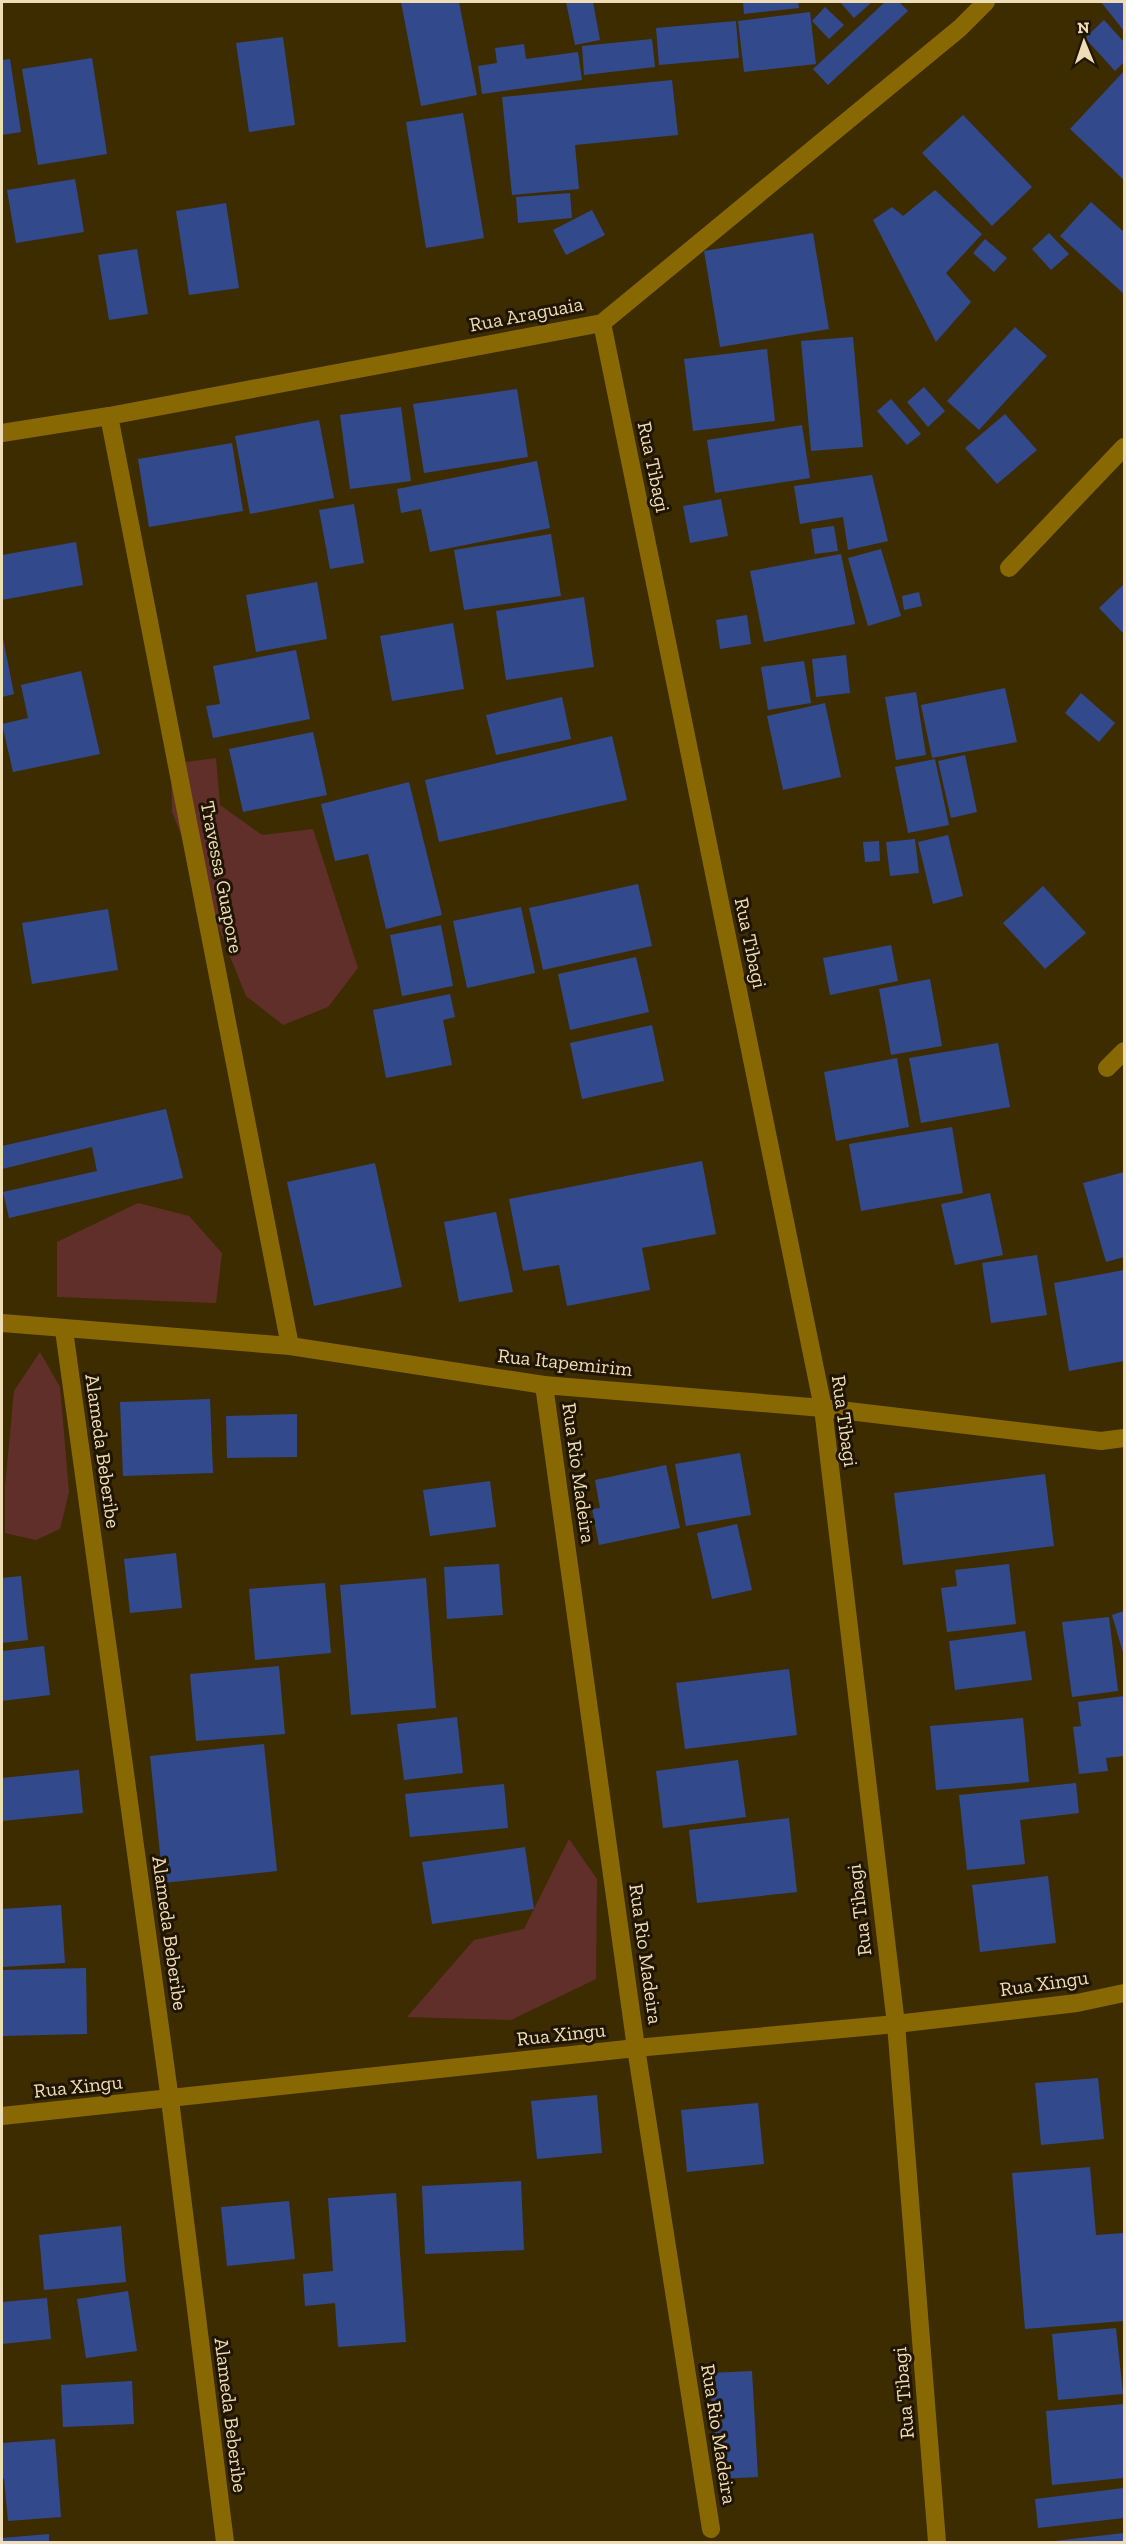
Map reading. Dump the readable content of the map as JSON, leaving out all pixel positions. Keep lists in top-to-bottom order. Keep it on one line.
{"streets":{"street":["Rua Araguaia","Rua Tibagi","Travessa Guapore","Rua Itapemirim","Alameda Beberibe","Rua Rio Madeira","Rua Xingu"]},"crossings":[["Rua Araguaia","Rua Tibagi"],["Rua Araguaia","Travessa Guapore"],["Rua Tibagi","Rua Itapemirim"],["Rua Tibagi","Rua Xingu"],["Travessa Guapore","Rua Itapemirim"],["Rua Itapemirim","Alameda Beberibe"],["Rua Itapemirim","Rua Rio Madeira"],["Alameda Beberibe","Rua Xingu"],["Rua Rio Madeira","Rua Xingu"]],"north":"top"}
